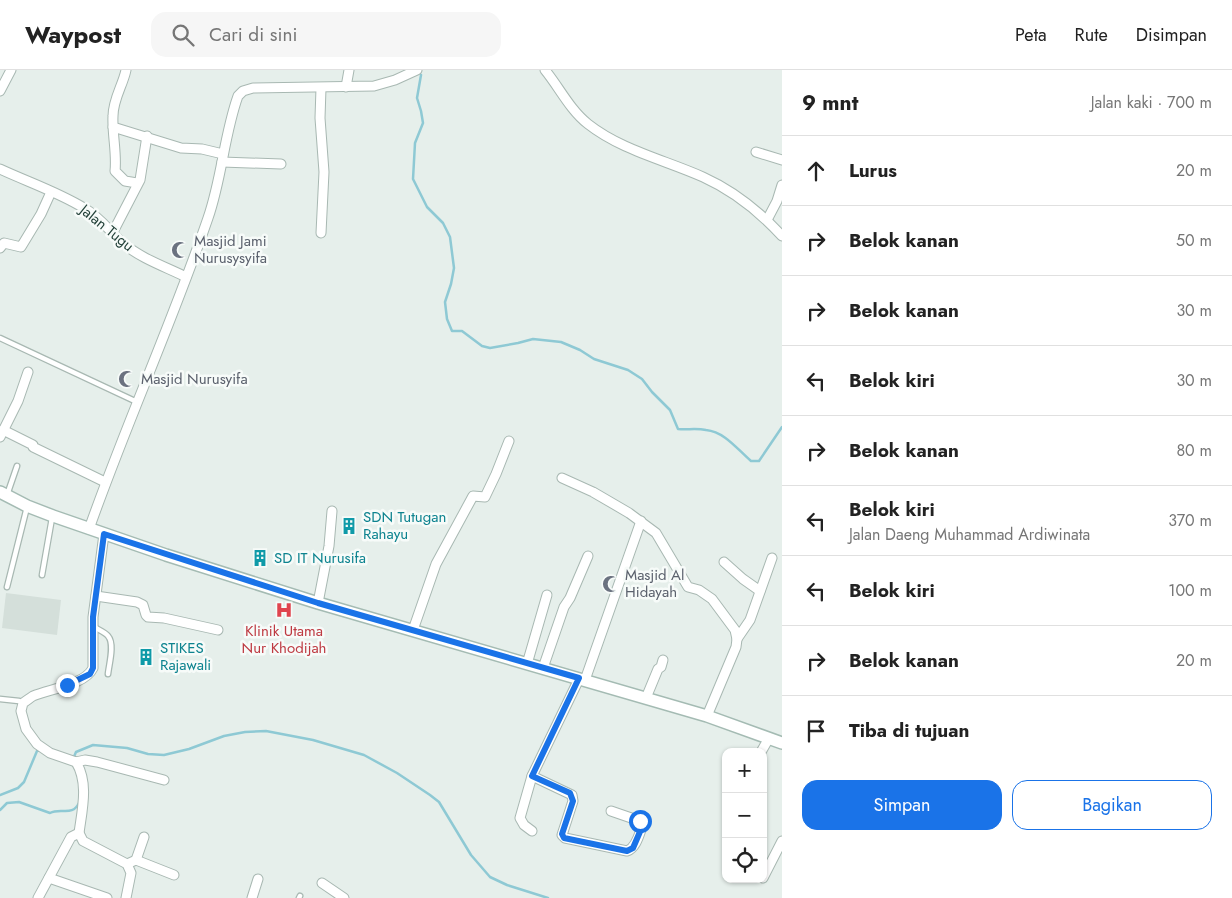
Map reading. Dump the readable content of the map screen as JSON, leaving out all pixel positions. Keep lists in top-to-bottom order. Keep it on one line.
{"streets":{"street":["Jalan Tugu"]},"places":{"mosque":["Masjid Jami Nurusysyifa","Masjid Nurusyifa","Masjid Al Hidayah"],"building":["SDN Tutugan Rahayu","SD IT Nurusifa","STIKES Rajawali"],"hospital":["Klinik Utama Nur Khodijah"]},"page":{"header":"Waypost","search":"Cari di sini","nav":["Peta","Rute","Disimpan"],"heading":["9 mnt","Jalan kaki · 700 m"],"list":[["Lurus","20 m"],["Belok kanan","50 m"],["Belok kanan","30 m"],["Belok kiri","30 m"],["Belok kanan","80 m"],["Belok kiri","Jalan Daeng Muhammad Ardiwinata","370 m"],["Belok kiri","100 m"],["Belok kanan","20 m"],"Tiba di tujuan"],"map_buttons":["+","−"],"buttons":["Simpan","Bagikan"]}}
